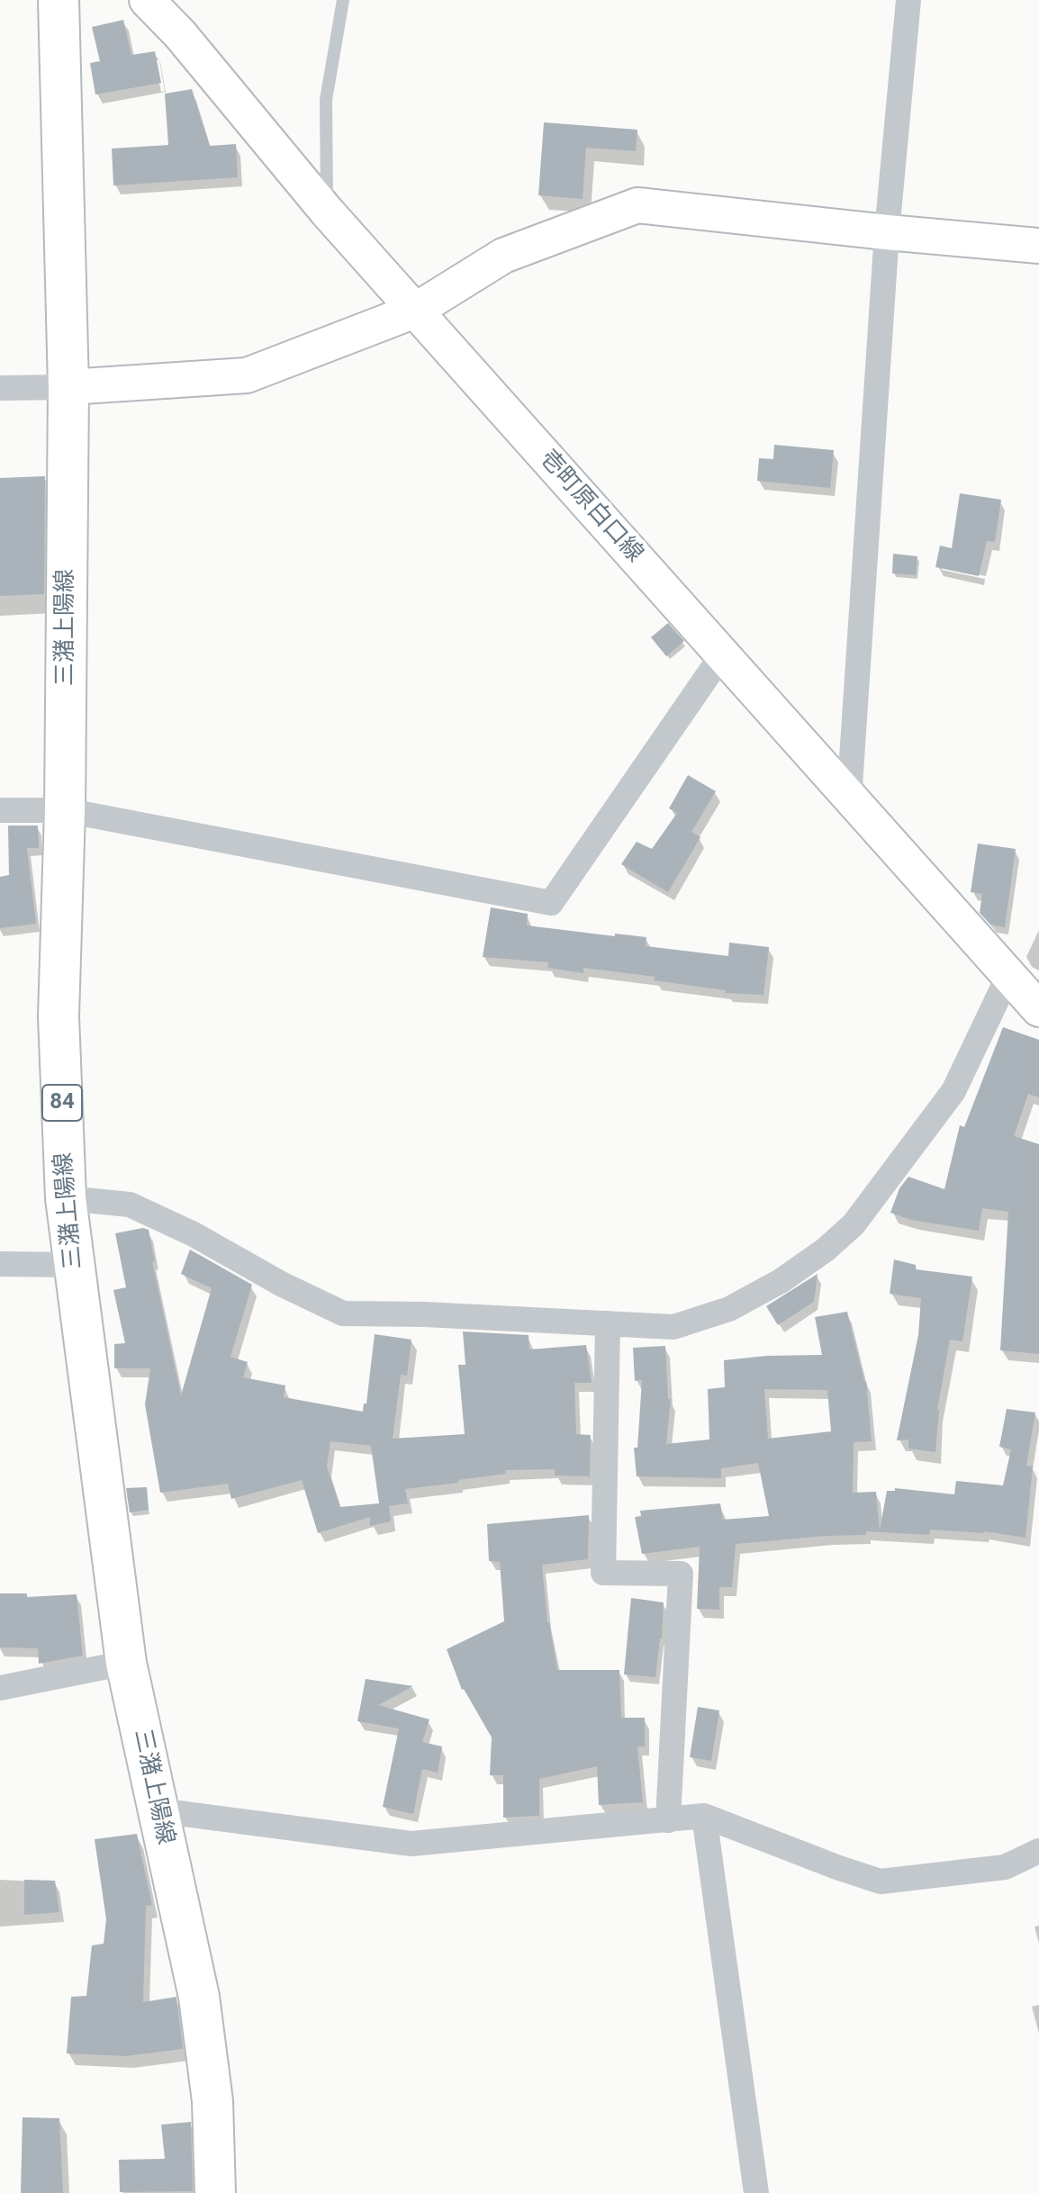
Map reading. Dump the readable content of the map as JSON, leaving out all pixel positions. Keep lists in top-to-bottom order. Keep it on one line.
{"streets":{"main road":["壱町原白口線","三潴上陽線","84"]}}
